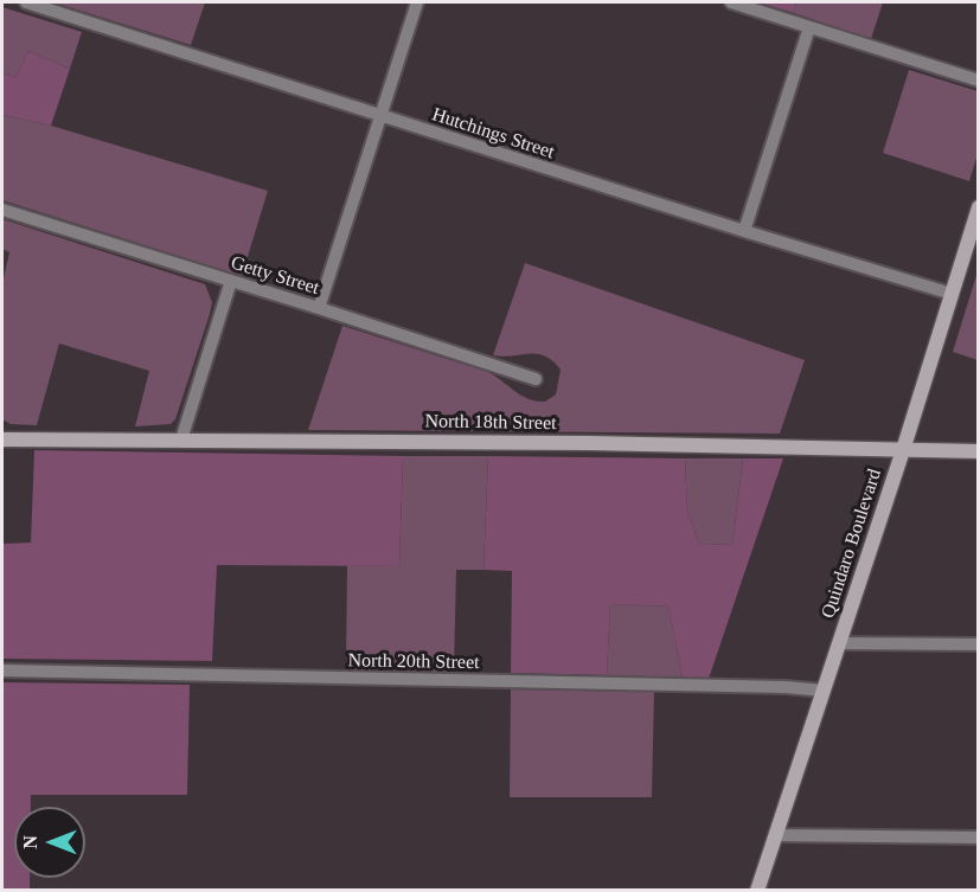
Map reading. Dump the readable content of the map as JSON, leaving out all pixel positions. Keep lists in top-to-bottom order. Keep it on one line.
{"streets":{"main road":["North 18th Street","Quindaro Boulevard"],"street":["Hutchings Street","Getty Street","North 20th Street"]},"crossings":[["Hutchings Street","Quindaro Boulevard"],["North 18th Street","Quindaro Boulevard"],["Quindaro Boulevard","North 20th Street"]],"north":"left"}
